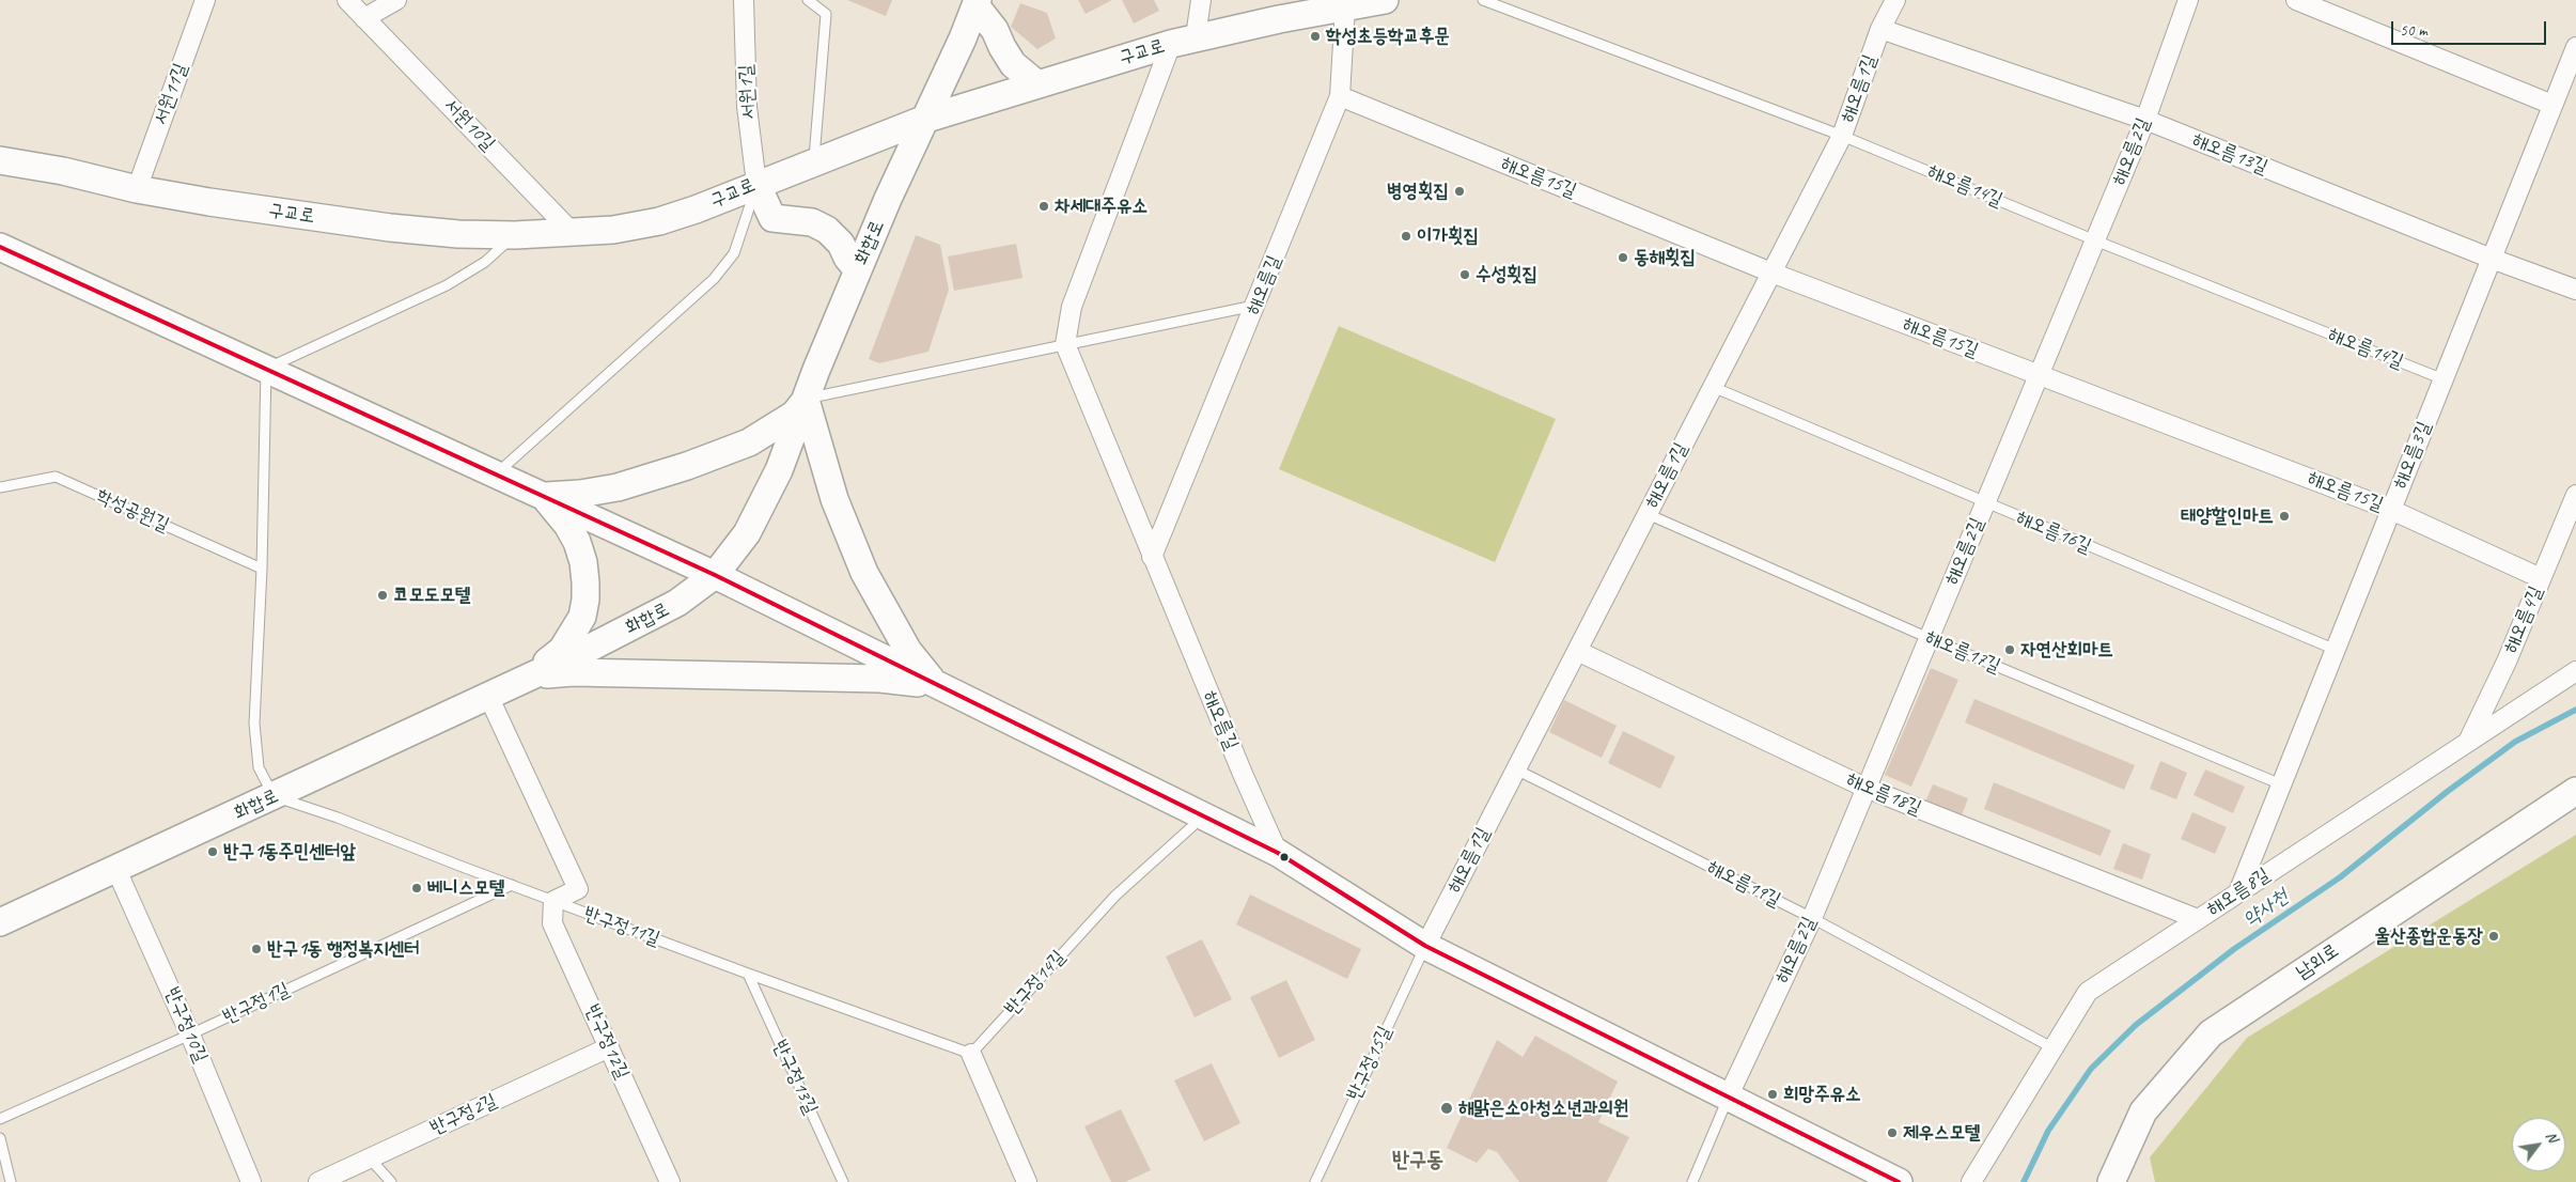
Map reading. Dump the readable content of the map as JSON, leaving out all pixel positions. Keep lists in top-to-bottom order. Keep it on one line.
{"streets":{"main road":["구교로","화합로","남외로"],"street":["해오름1길","서원1길","서원11길","서원10길","해오름2길","해오름13길","해오름15길","해오름길","해오름3길","해오름4길","해오름18길","해오름8길","반구정10길","반구정12길","반구정2길"],"lane":["해오름14길","학성공원길","해오름16길","해오름17길","해오름19길","반구정11길","반구정14길","반구정1길","반구정15길","반구정13길"]},"crossings":[["구교로","서원1길"],["구교로","서원11길"],["구교로","서원10길"],["구교로","화합로"],["구교로","해오름길"],["해오름1길","해오름13길"],["해오름1길","해오름15길"],["해오름1길","해오름14길"],["해오름1길","해오름16길"],["해오름1길","해오름17길"],["해오름1길","해오름18길"],["해오름1길","해오름19길"],["해오름1길","반구정15길"],["해오름2길","해오름13길"],["해오름2길","해오름15길"],["해오름2길","해오름14길"],["해오름2길","해오름16길"],["해오름2길","해오름17길"],["해오름2길","해오름18길"],["해오름2길","해오름19길"],["해오름13길","해오름3길"],["해오름15길","해오름길"],["해오름15길","해오름3길"],["해오름15길","해오름4길"],["해오름14길","해오름3길"],["화합로","반구정11길"],["화합로","반구정10길"],["해오름3길","해오름16길"],["해오름3길","해오름17길"],["해오름3길","해오름8길"],["해오름4길","해오름8길"],["해오름18길","해오름8길"],["해오름19길","해오름8길"],["반구정11길","반구정14길"],["반구정11길","반구정1길"],["반구정11길","반구정12길"],["반구정11길","반구정13길"],["반구정1길","반구정10길"],["반구정12길","반구정2길"]],"districts":["반구동"],"water":["약사천"],"places":["학성초등학교후문","병영횟집","차세대주유소","이가횟집","동해횟집","수성횟집","태양할인마트","코모도모텔","자연산회마트","반구1동주민센터앞","베니스모텔","울산종합운동장","반구1동 행정복지센터","희망주유소","해맑은소아청소년과의원","제우스모텔"],"scale_bar":"50 m","north":"top right"}
